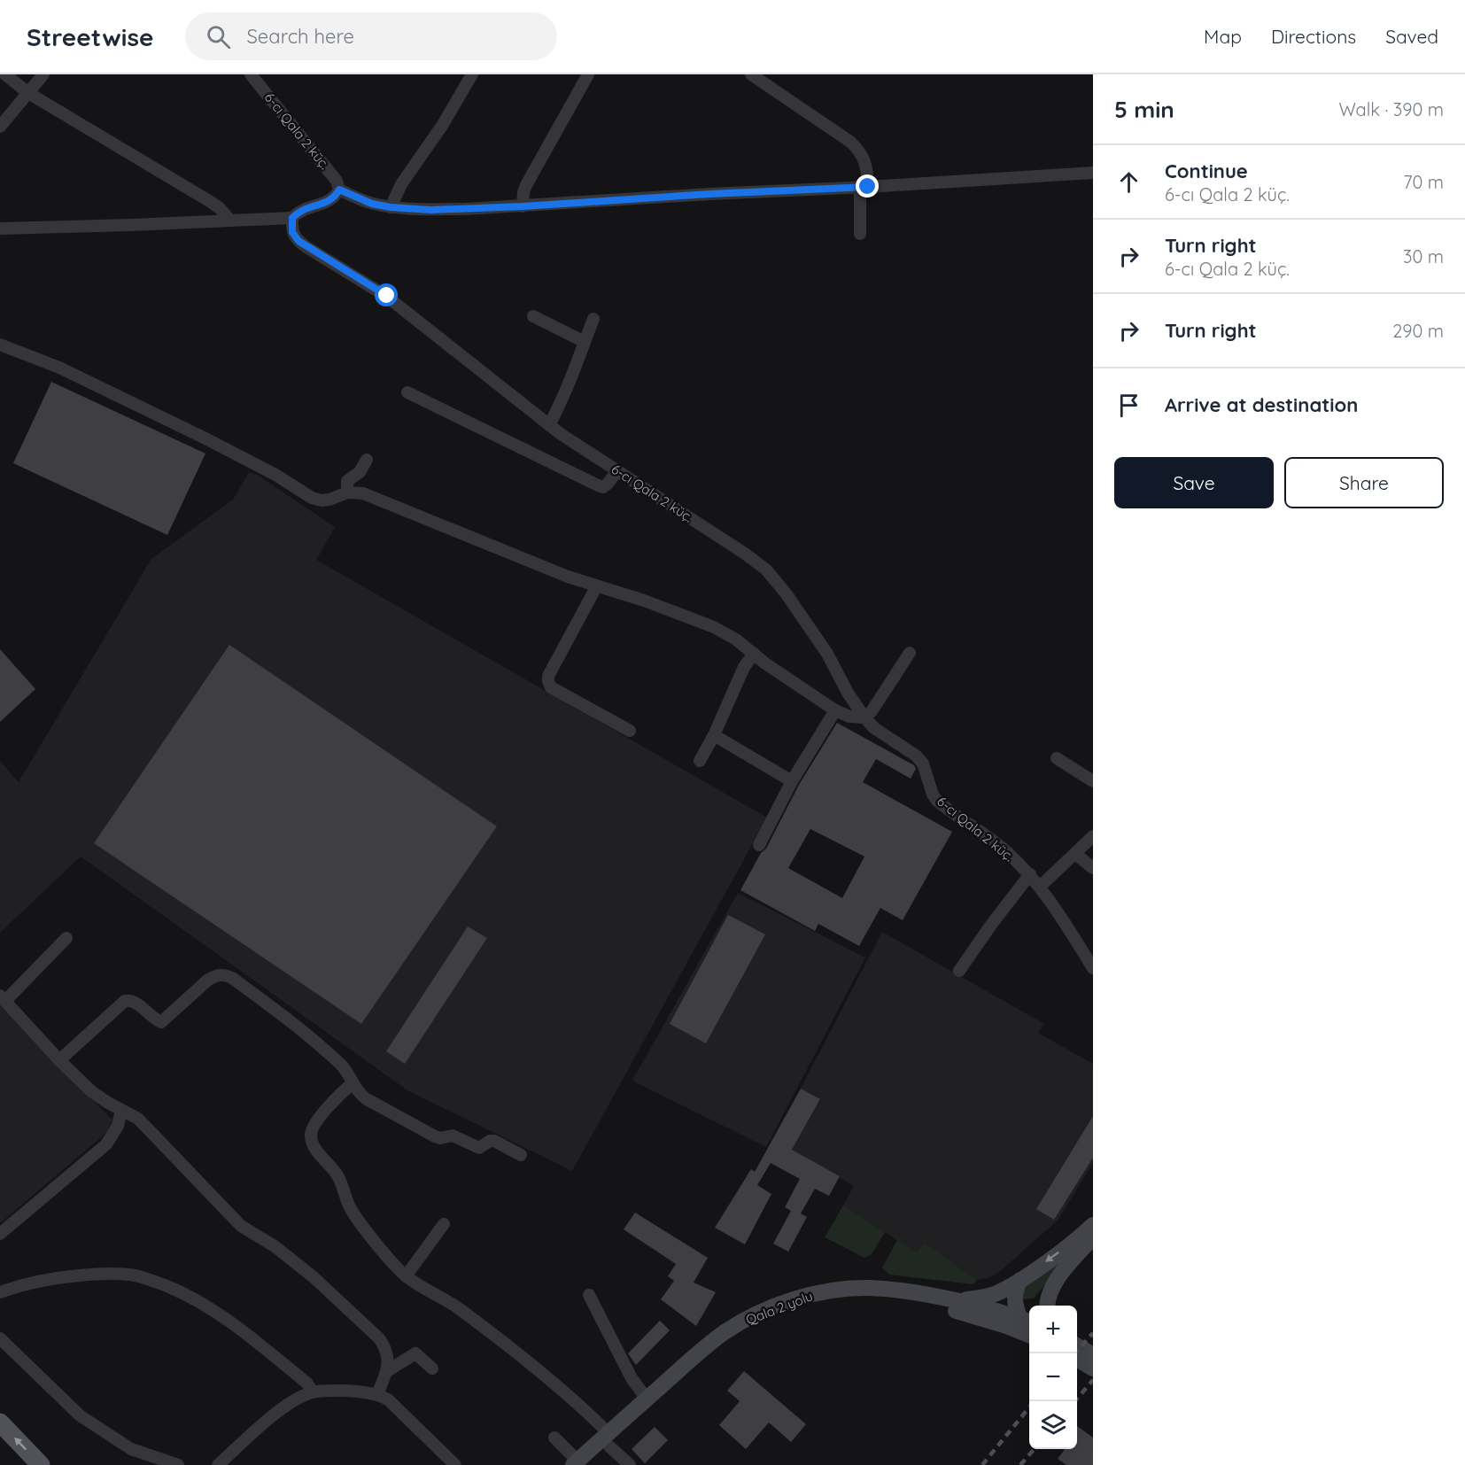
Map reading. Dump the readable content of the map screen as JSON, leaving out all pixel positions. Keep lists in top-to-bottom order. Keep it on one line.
{"streets":{"main road":["Qala 2 yolu"],"street":["6-cı Qala 2 küç."]},"page":{"header":"Streetwise","search":"Search here","nav":["Map","Directions","Saved"],"heading":["5 min","Walk · 390 m"],"list":[["Continue","6-cı Qala 2 küç.","70 m"],["Turn right","6-cı Qala 2 küç.","30 m"],["Turn right","290 m"],"Arrive at destination"],"buttons":["Save","Share"],"map_buttons":["+","−"]}}
